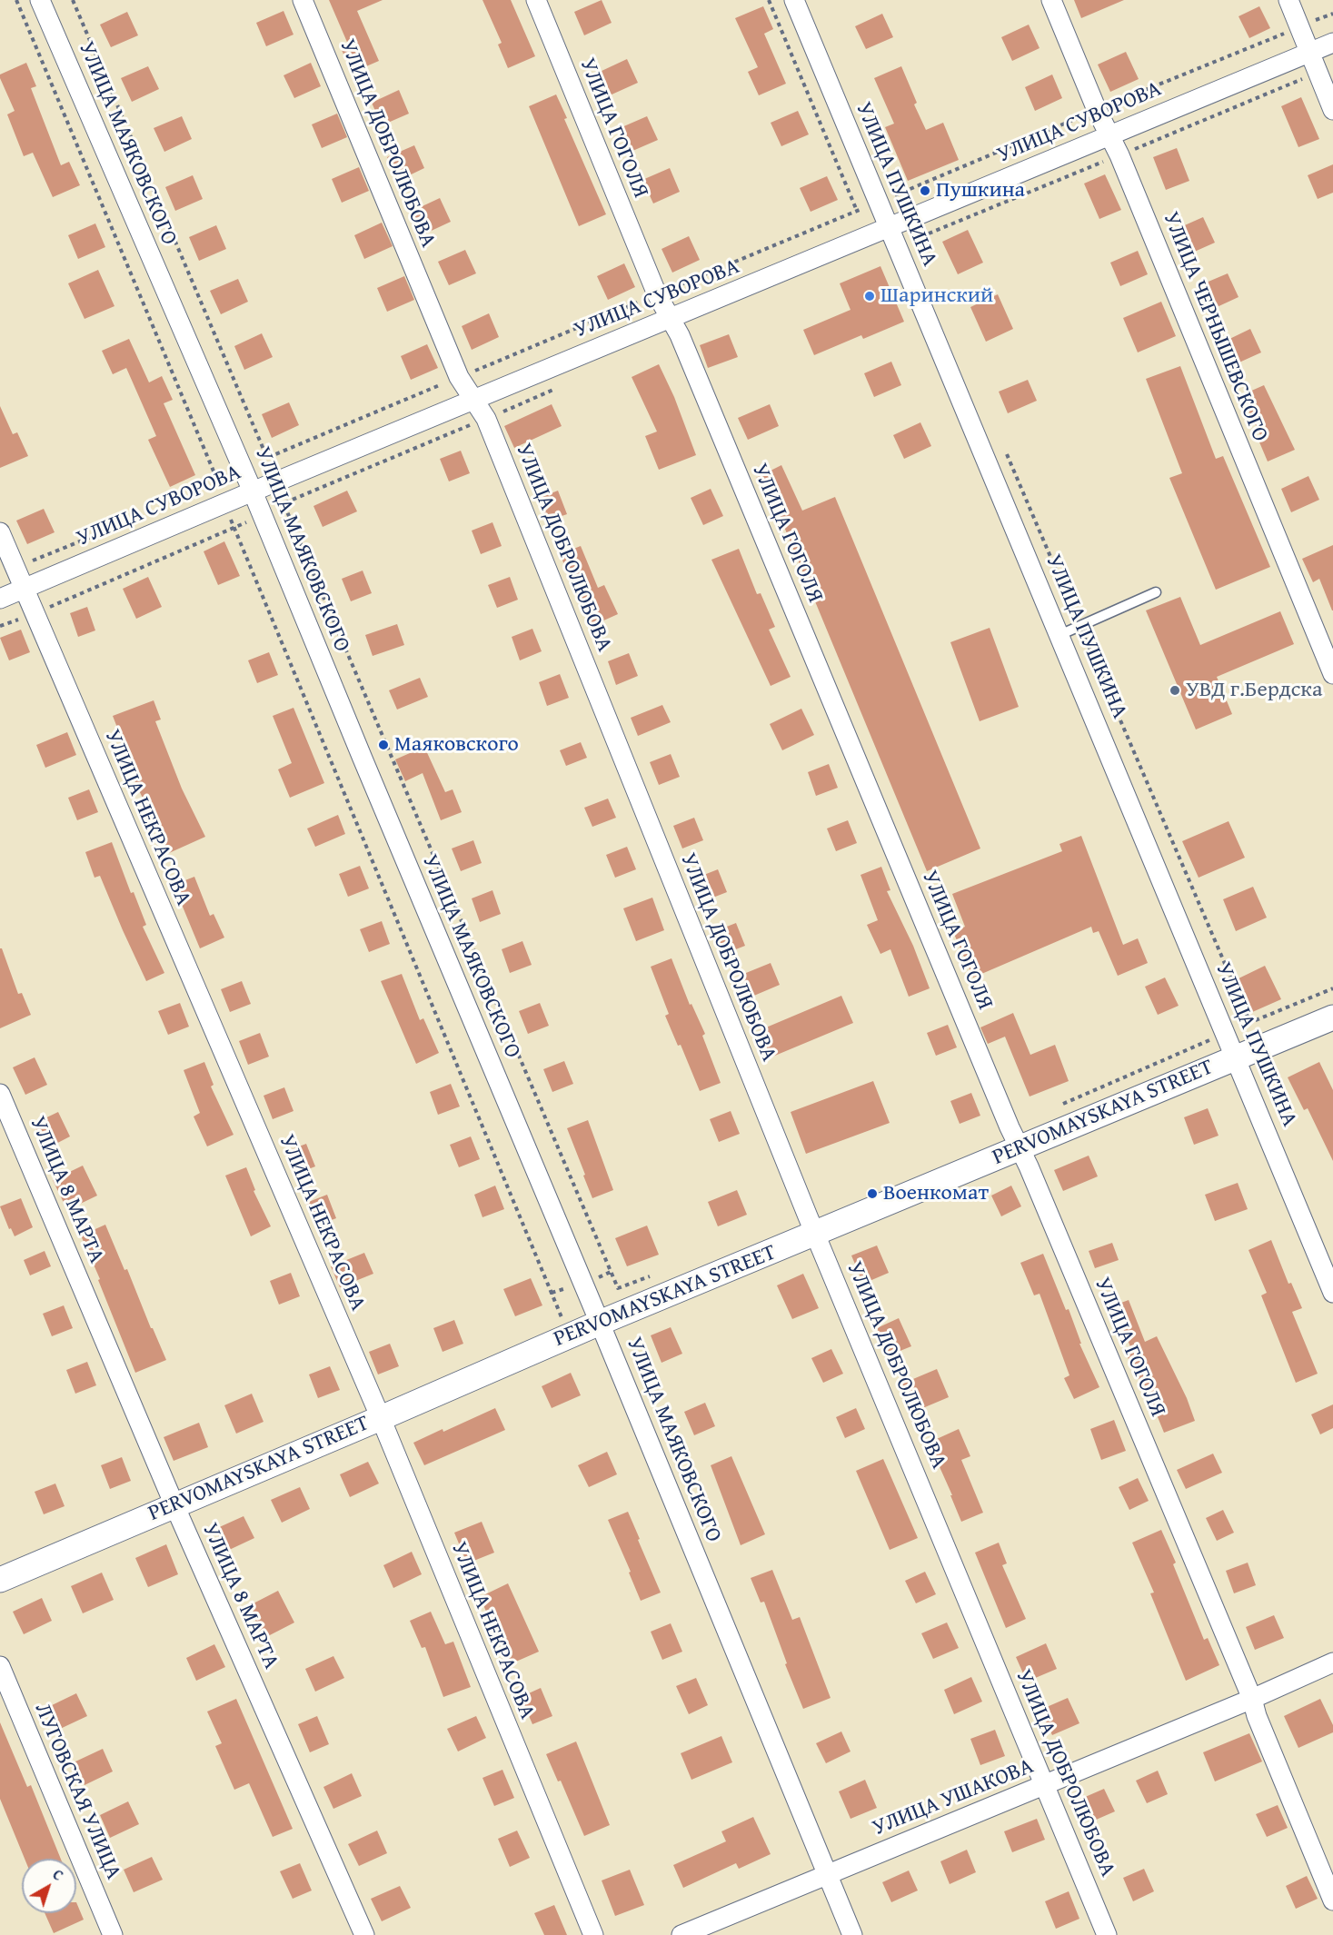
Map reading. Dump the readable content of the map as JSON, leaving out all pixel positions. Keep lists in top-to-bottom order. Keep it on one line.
{"streets":{"street":["УЛИЦА СУВОРОВА","УЛИЦА ГОГОЛЯ","УЛИЦА МАЯКОВСКОГО","УЛИЦА ДОБРОЛЮБОВА","УЛИЦА ПУШКИНА","УЛИЦА ЧЕРНЫШЕВСКОГО","УЛИЦА НЕКРАСОВА","PERVOMAYSKAYA STREET","УЛИЦА 8 МАРТА","ЛУГОВСКАЯ УЛИЦА","УЛИЦА УШАКОВА"]},"crossings":[["УЛИЦА СУВОРОВА","УЛИЦА ГОГОЛЯ"],["УЛИЦА СУВОРОВА","УЛИЦА МАЯКОВСКОГО"],["УЛИЦА СУВОРОВА","УЛИЦА ДОБРОЛЮБОВА"],["УЛИЦА СУВОРОВА","УЛИЦА ПУШКИНА"],["УЛИЦА СУВОРОВА","УЛИЦА ЧЕРНЫШЕВСКОГО"],["УЛИЦА СУВОРОВА","УЛИЦА НЕКРАСОВА"],["УЛИЦА ГОГОЛЯ","PERVOMAYSKAYA STREET"],["УЛИЦА ГОГОЛЯ","УЛИЦА УШАКОВА"],["УЛИЦА МАЯКОВСКОГО","PERVOMAYSKAYA STREET"],["УЛИЦА МАЯКОВСКОГО","УЛИЦА УШАКОВА"],["УЛИЦА ДОБРОЛЮБОВА","PERVOMAYSKAYA STREET"],["УЛИЦА ДОБРОЛЮБОВА","УЛИЦА УШАКОВА"],["УЛИЦА ПУШКИНА","PERVOMAYSKAYA STREET"],["УЛИЦА НЕКРАСОВА","PERVOMAYSKAYA STREET"],["PERVOMAYSKAYA STREET","УЛИЦА 8 МАРТА"]],"places":["Пушкина","Шаринский","УВД г.Бердска","Маяковского","Военкомат"],"north":"top right"}
